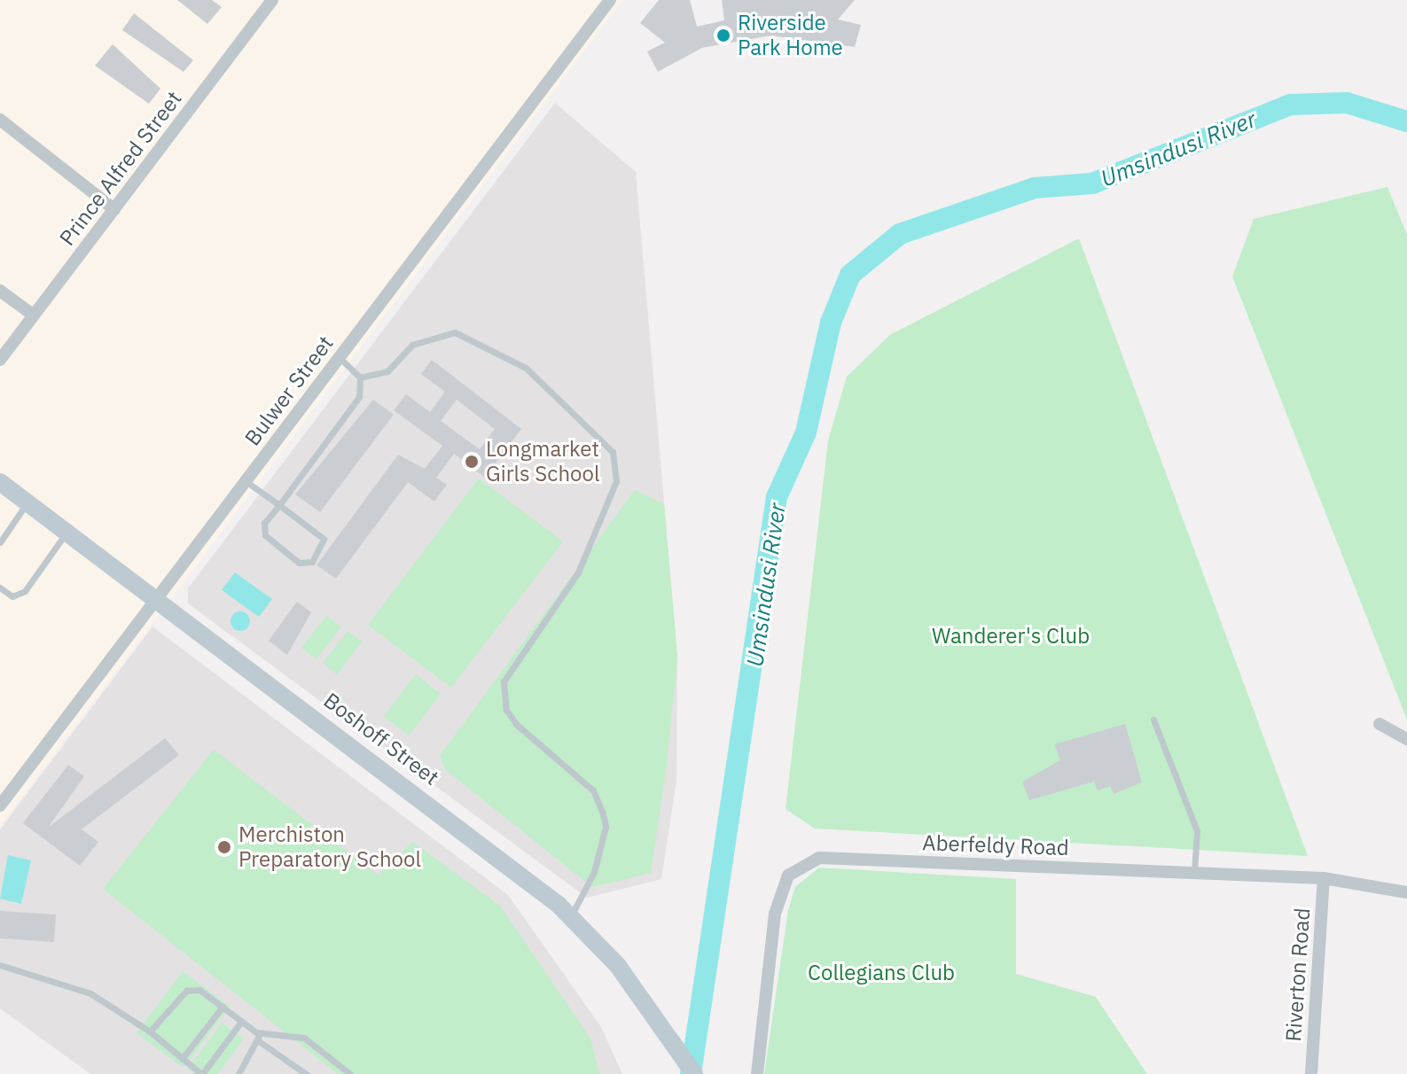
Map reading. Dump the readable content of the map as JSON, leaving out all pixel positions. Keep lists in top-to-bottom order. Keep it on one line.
{"streets":{"main road":["Boshoff Street"],"street":["Prince Alfred Street","Bulwer Street","Aberfeldy Road","Riverton Road"]},"crossings":[["Bulwer Street","Boshoff Street"],["Aberfeldy Road","Riverton Road"]],"water":["Umsindusi River"],"parks":["Wanderer's Club","Collegians Club"],"places":["Riverside Park Home","Longmarket Girls School","Merchiston Preparatory School"]}
